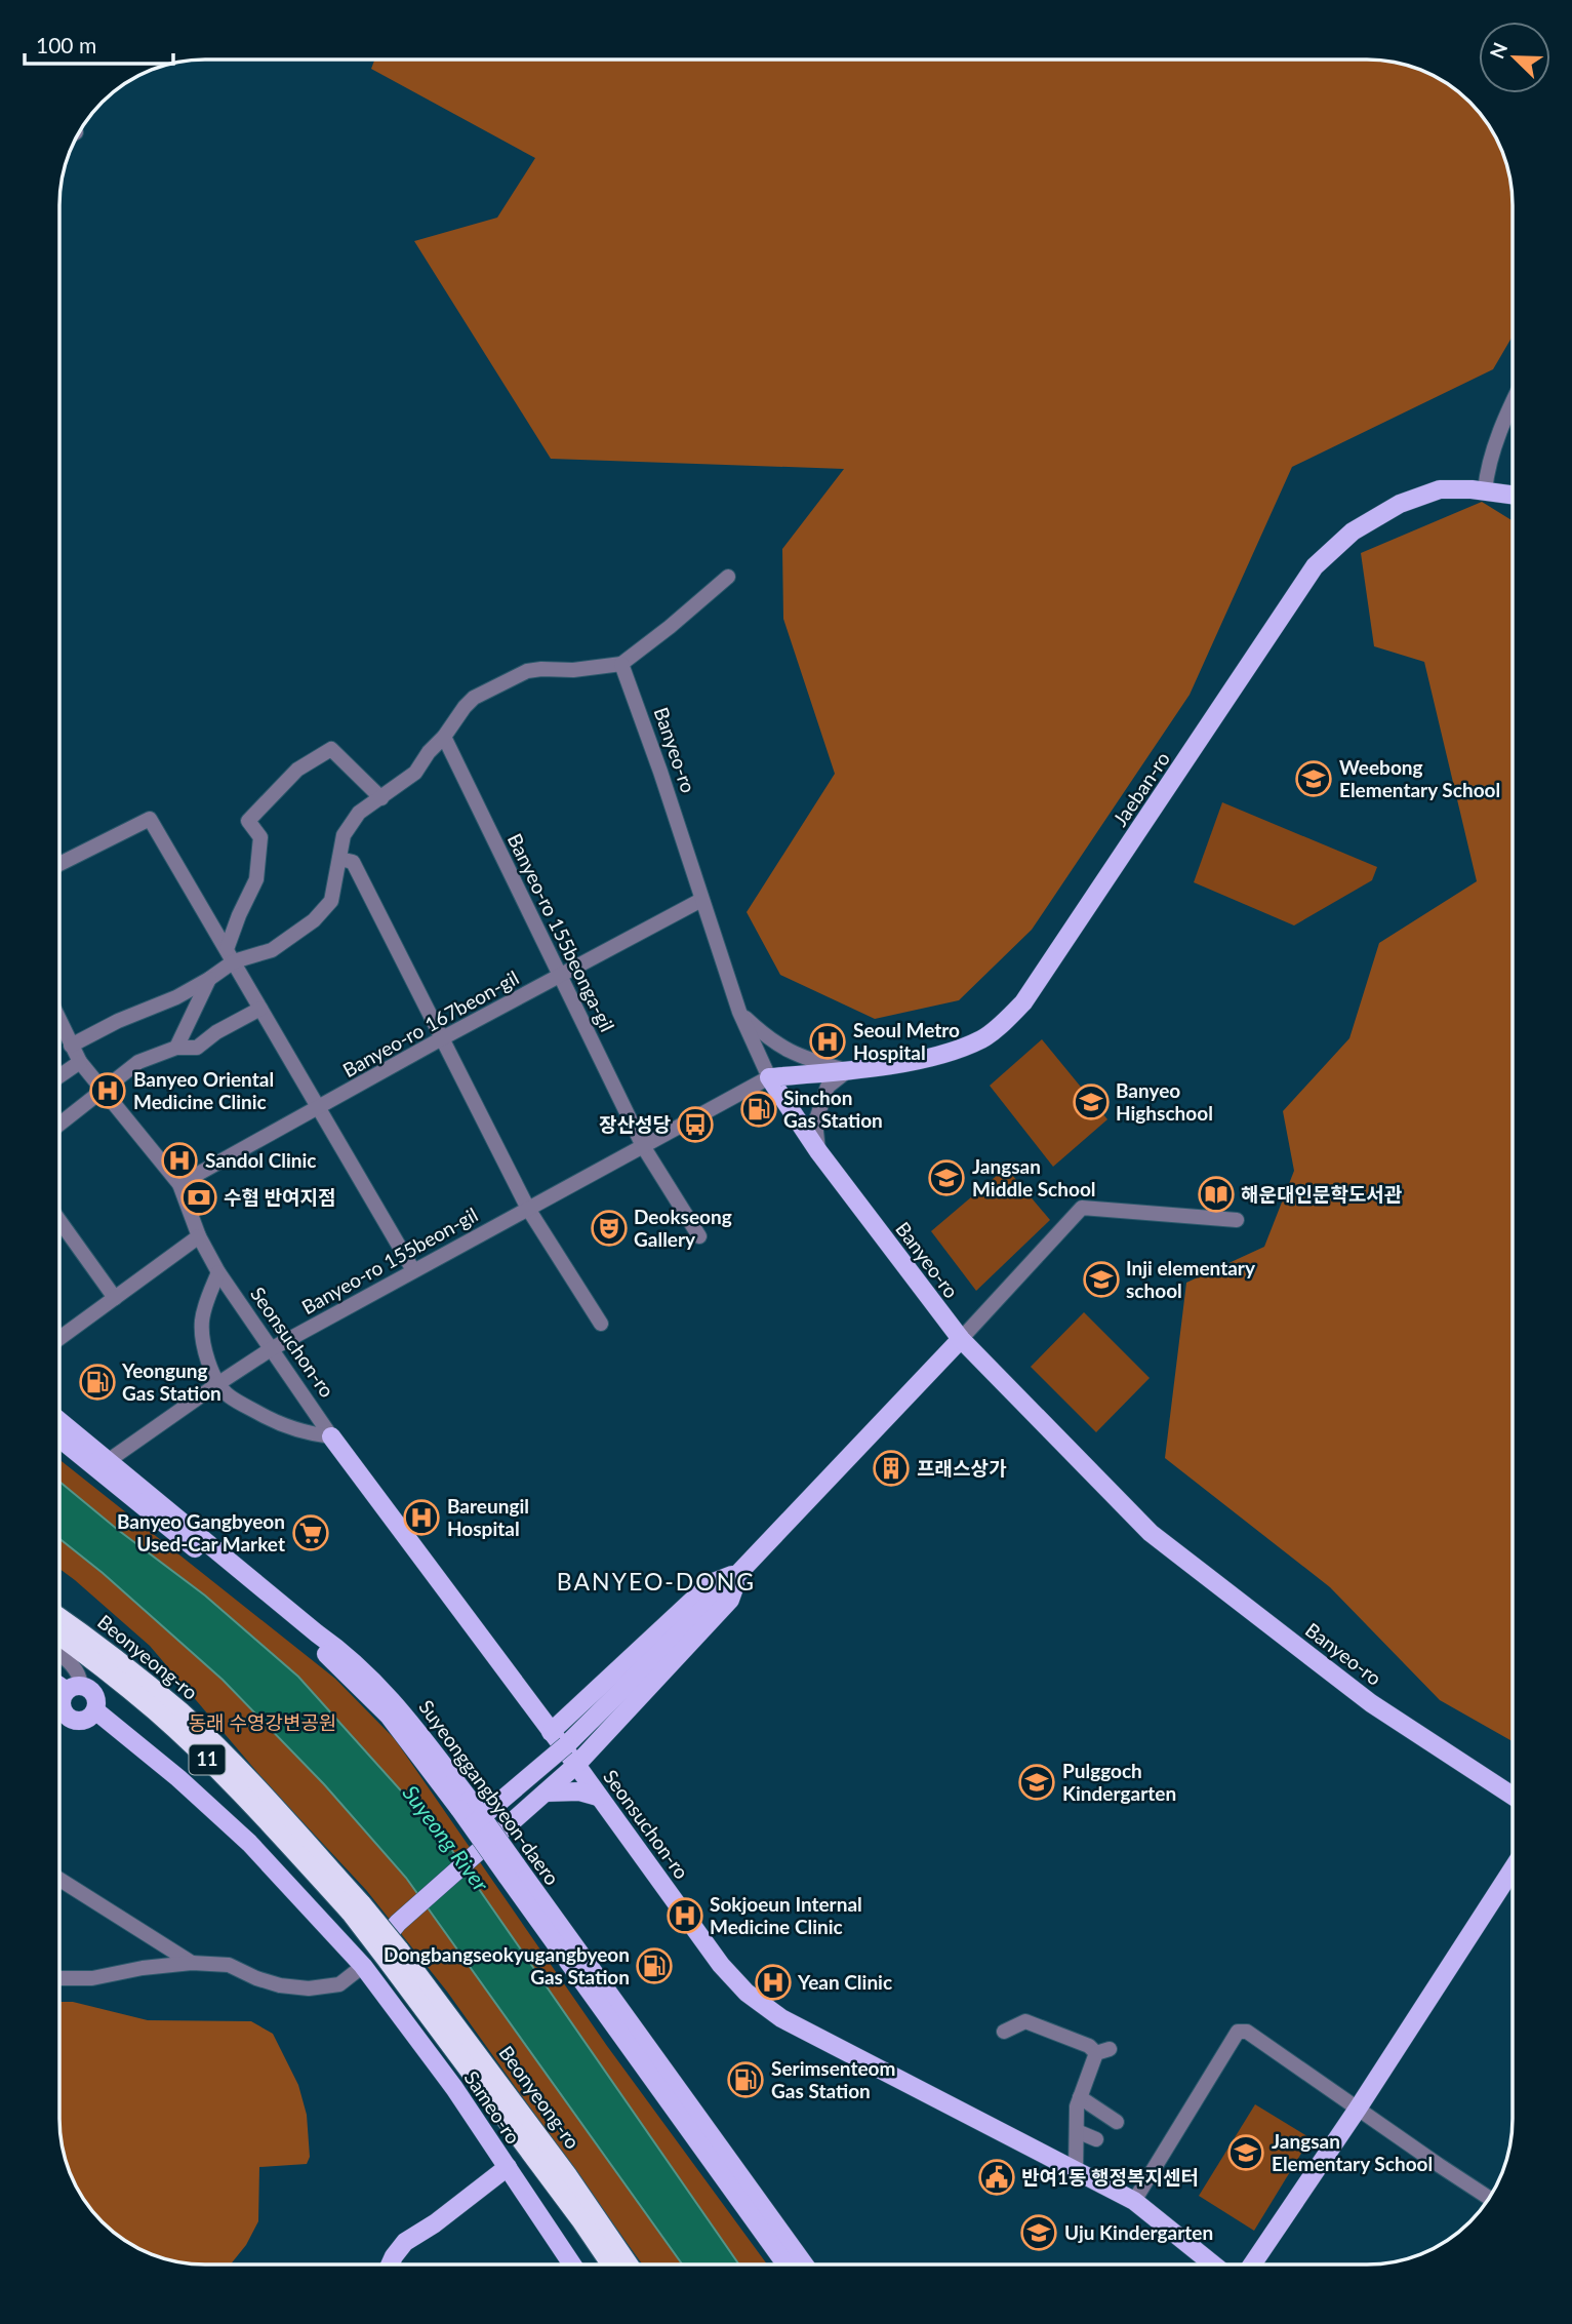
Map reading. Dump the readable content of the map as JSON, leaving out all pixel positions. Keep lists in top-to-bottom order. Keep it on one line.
{"streets":{"highway":["Beonyeong-ro","11"],"main road":["Banyeo-ro","Jaeban-ro","Seonsuchon-ro","Suyeonggangbyeon-daero","Sameo-ro"],"street":["Banyeo-ro 155beonga-gil","Banyeo-ro 167beon-gil","Banyeo-ro 155beon-gil"]},"crossings":[["Banyeo-ro","Jaeban-ro"],["Banyeo-ro","Banyeo-ro 167beon-gil"],["Banyeo-ro","Banyeo-ro 155beon-gil"],["Jaeban-ro","Banyeo-ro 155beon-gil"],["Banyeo-ro 155beonga-gil","Banyeo-ro 167beon-gil"],["Banyeo-ro 155beonga-gil","Banyeo-ro 155beon-gil"],["Banyeo-ro 167beon-gil","Seonsuchon-ro"],["Banyeo-ro 155beon-gil","Seonsuchon-ro"],["Banyeo-ro 155beon-gil","Suyeonggangbyeon-daero"],["Beonyeong-ro","11"]],"districts":["BANYEO-DONG"],"water":["Suyeong River"],"parks":["동래 수영강변공원"],"places":{"school or university":["Weebong Elementary School","Banyeo Highschool","Jangsan Middle School","Inji elementary school","Pulggoch Kindergarten","Jangsan Elementary School","Uju Kindergarten"],"hospital":["Seoul Metro Hospital","Banyeo Oriental Medicine Clinic","Sandol Clinic","Bareungil Hospital","Sokjoeun Internal Medicine Clinic","Yean Clinic"],"fuel station":["Sinchon Gas Station","Yeongung Gas Station","Dongbangseokyugangbyeon Gas Station","Serimsenteom Gas Station"],"bus stop":["장산성당"],"library":["해운대인문학도서관"],"bank":["수협 반여지점"],"theatre":["Deokseong Gallery"],"building":["프래스상가"],"supermarket":["Banyeo Gangbyeon Used-Car Market"],"public building":["반여1동 행정복지센터"]},"scale_bar":"100 m","north":"top left"}
